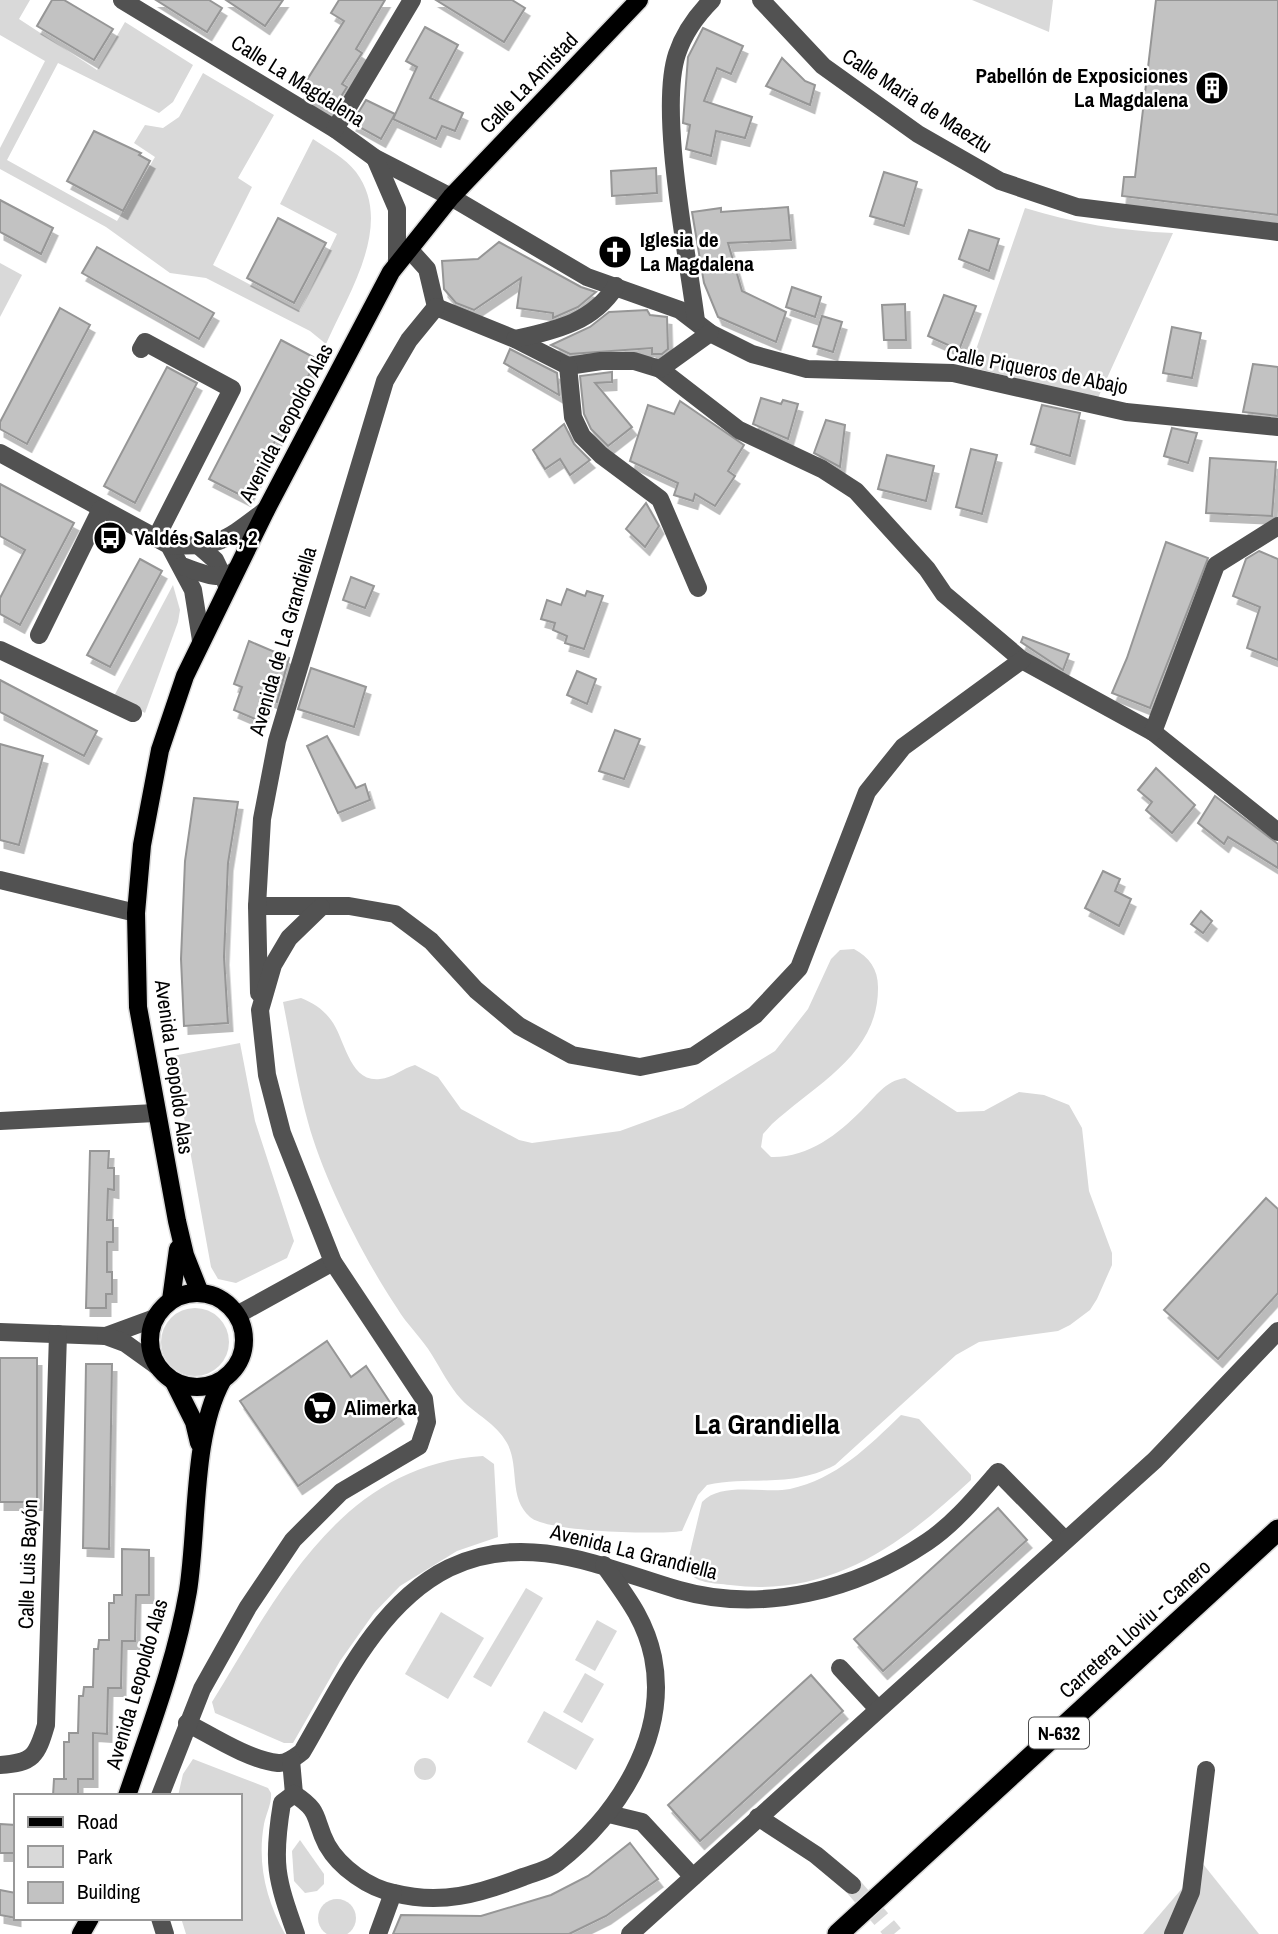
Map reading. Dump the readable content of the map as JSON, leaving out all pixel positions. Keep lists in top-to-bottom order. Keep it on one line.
{"streets":{"highway":["Carretera Lloviu - Canero","N-632"],"main road":["Calle La Amistad","Avenida Leopoldo Alas"],"street":["Calle La Magdalena","Calle Maria de Maeztu","Calle Piqueros de Abajo","Avenida de La Grandiella","Avenida La Grandiella","Calle Luis Bayón"]},"crossings":[["Calle La Magdalena","Calle La Amistad"],["Calle La Magdalena","Calle Piqueros de Abajo"],["Calle La Magdalena","Avenida Leopoldo Alas"],["Calle La Amistad","Calle Piqueros de Abajo"],["Calle La Amistad","Avenida Leopoldo Alas"],["Calle Piqueros de Abajo","Avenida Leopoldo Alas"]],"districts":["La Grandiella"],"places":{"building":["Pabellón de Exposiciones La Magdalena"],"church":["Iglesia de La Magdalena"],"bus stop":["Valdés Salas, 2"],"supermarket":["Alimerka"]},"legend":["Road","Park","Building"]}
